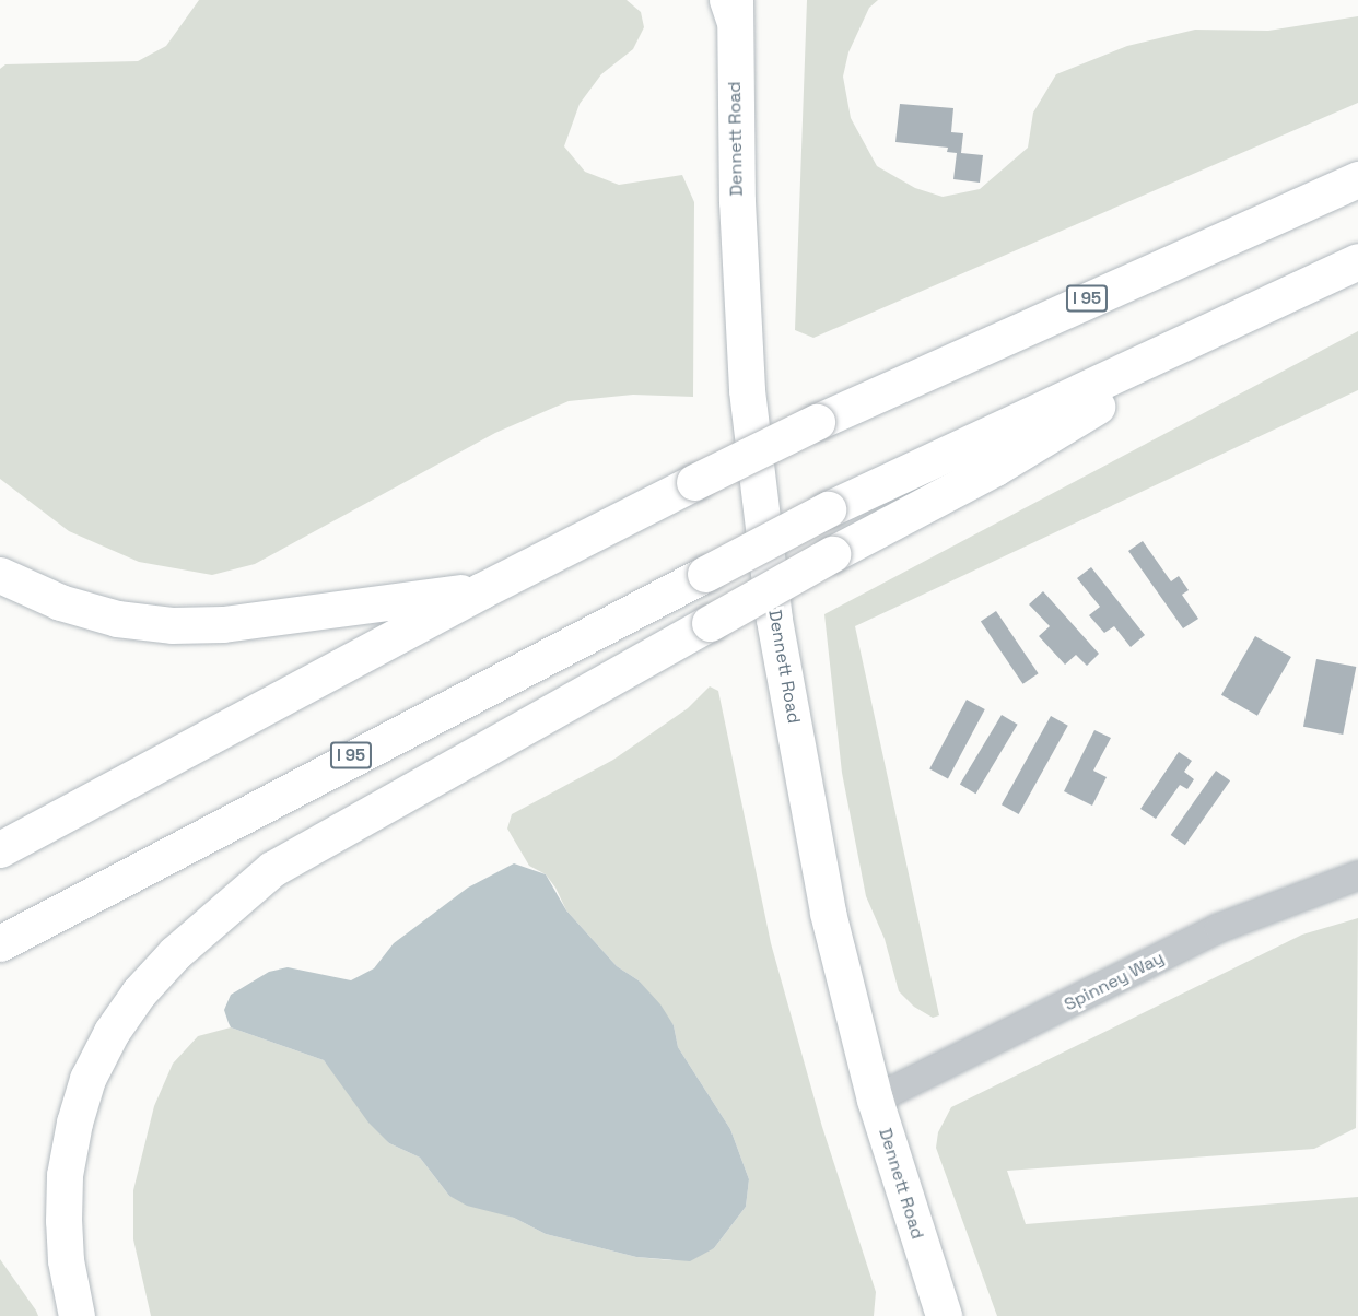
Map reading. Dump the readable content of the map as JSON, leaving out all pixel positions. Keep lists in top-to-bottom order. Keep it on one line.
{"streets":{"main road":["Dennett Road","I 95"],"street":["Spinney Way"]},"crossings":[["Dennett Road","Spinney Way"]]}
